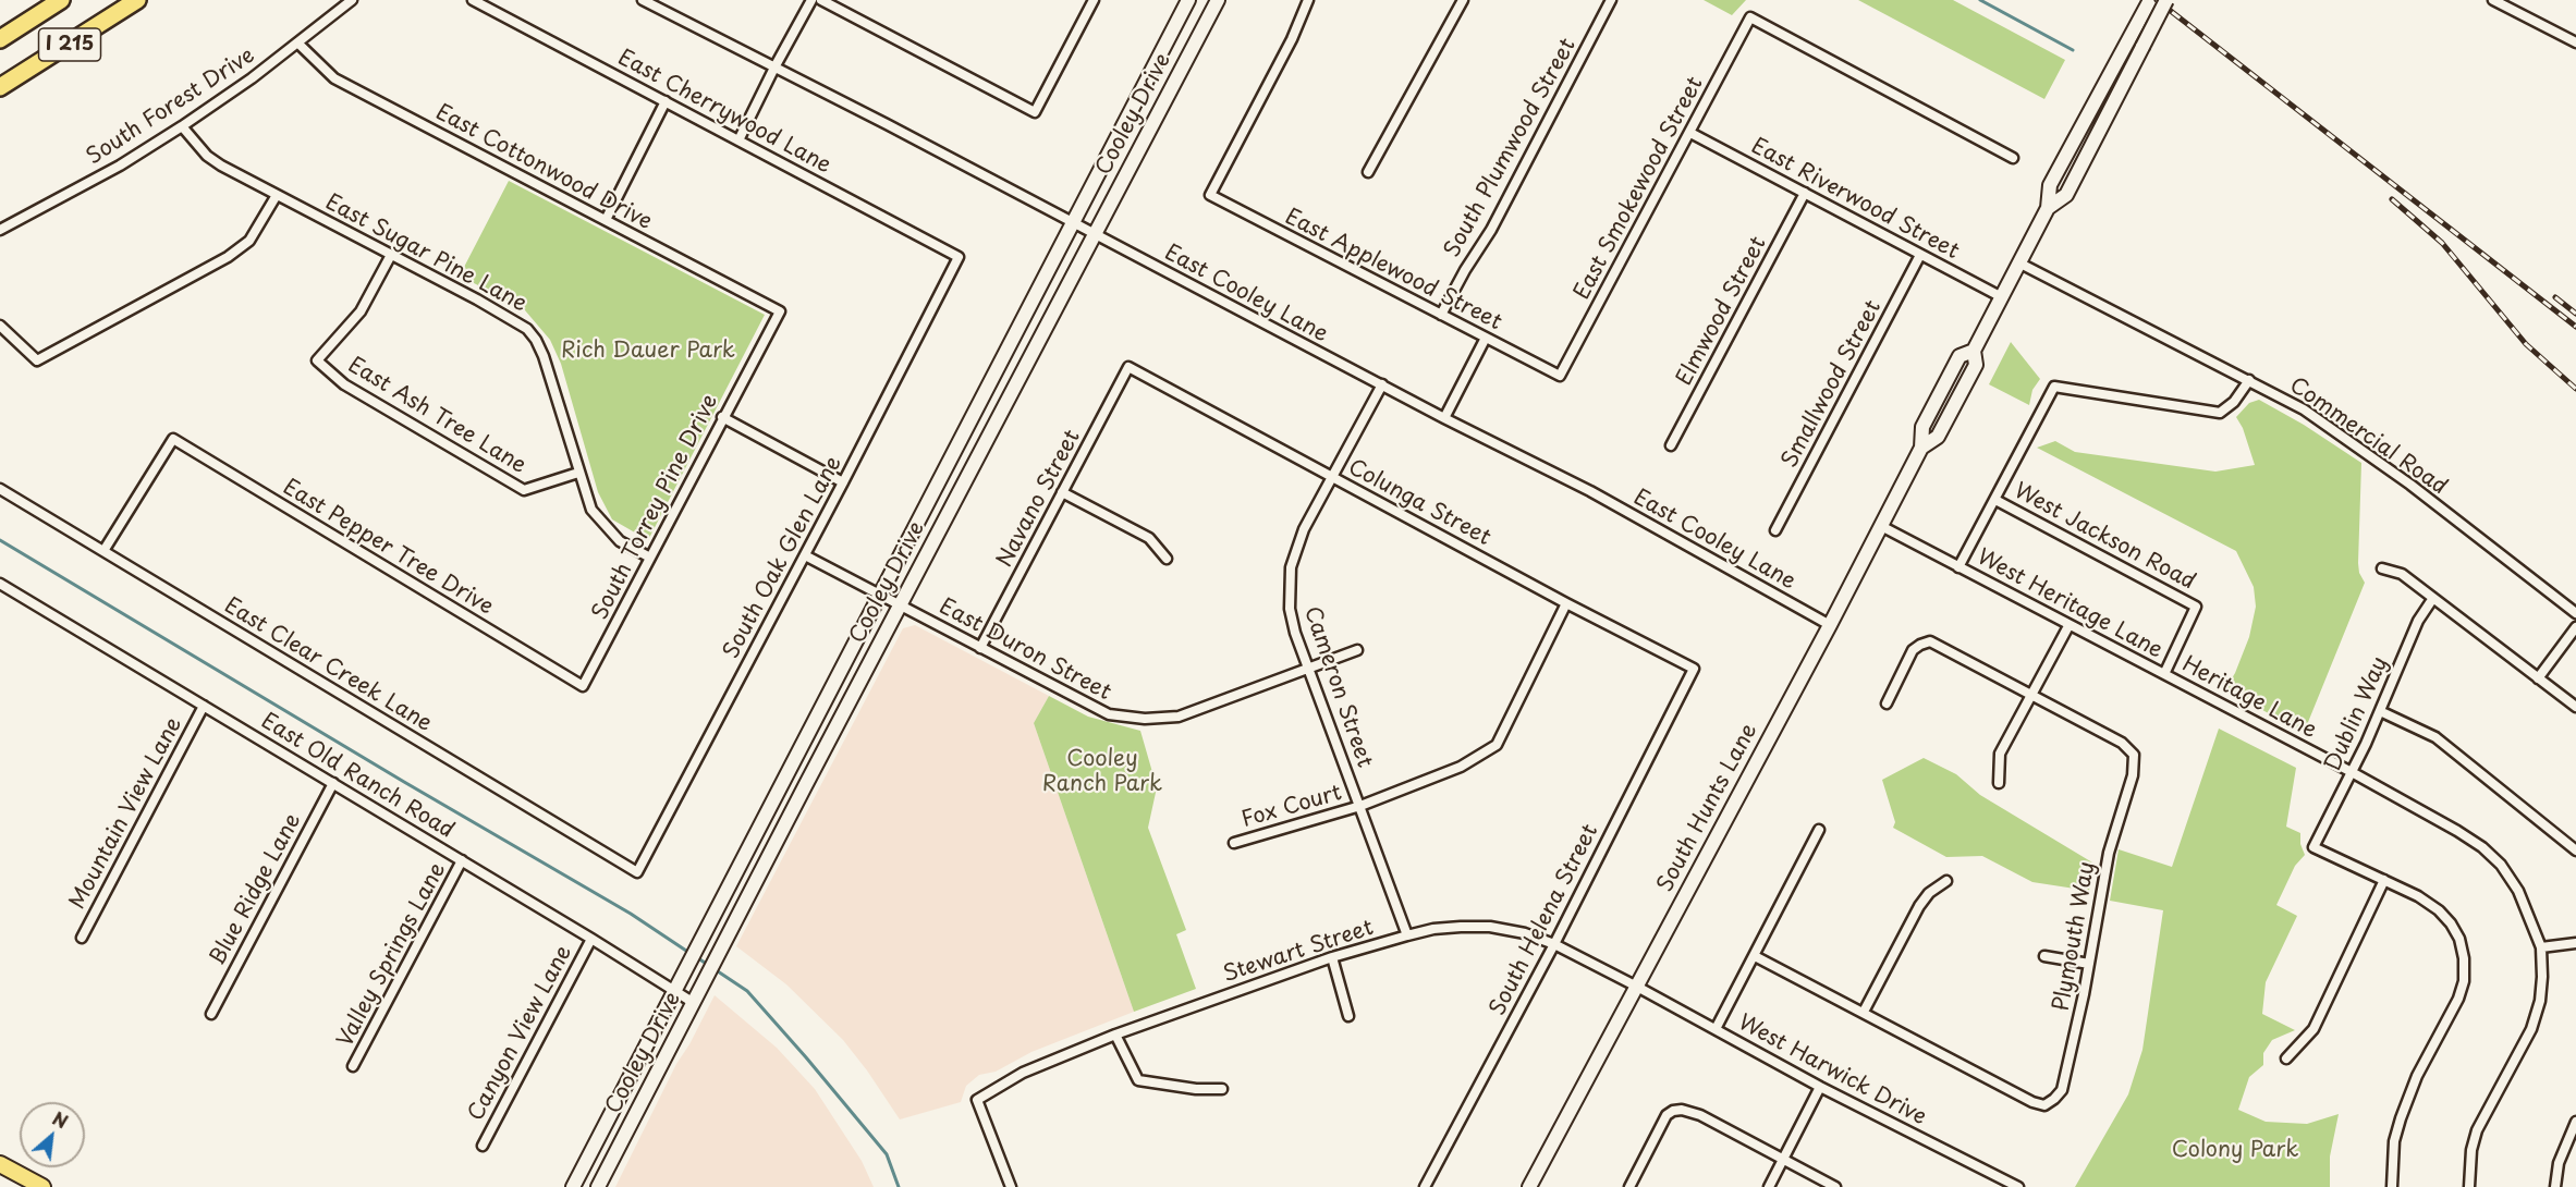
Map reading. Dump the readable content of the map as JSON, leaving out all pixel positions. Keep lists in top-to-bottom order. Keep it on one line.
{"streets":{"highway":["I 215"],"street":["South Forest Drive","East Cherrywood Lane","Cooley Drive","South Plumwood Street","East Cottonwood Drive","East Smokewood Street","East Riverwood Street","East Sugar Pine Lane","East Applewood Street","East Cooley Lane","Elmwood Street","Smallwood Street","East Ash Tree Lane","Commercial Road","Navano Street","Colunga Street","South Torrey Pine Drive","West Jackson Road","East Pepper Tree Drive","South Oak Glen Lane","West Heritage Lane","East Duron Street","East Clear Creek Lane","Cameron Street","Heritage Lane","Dublin Way","East Old Ranch Road","Fox Court","South Hunts Lane","Mountain View Lane","Blue Ridge Lane","South Helena Street","Plymouth Way","Stewart Street","Valley Springs Lane","Canyon View Lane","West Harwick Drive"]},"crossings":[["South Forest Drive","East Cottonwood Drive"],["South Forest Drive","East Sugar Pine Lane"],["East Cherrywood Lane","South Oak Glen Lane"],["Cooley Drive","East Cooley Lane"],["Cooley Drive","East Duron Street"],["Cooley Drive","East Old Ranch Road"],["South Plumwood Street","East Applewood Street"],["East Cottonwood Drive","South Torrey Pine Drive"],["East Smokewood Street","East Riverwood Street"],["East Smokewood Street","East Applewood Street"],["East Riverwood Street","Elmwood Street"],["East Riverwood Street","Smallwood Street"],["East Riverwood Street","South Hunts Lane"],["East Sugar Pine Lane","East Ash Tree Lane"],["East Sugar Pine Lane","South Torrey Pine Drive"],["East Cooley Lane","Cameron Street"],["East Cooley Lane","South Hunts Lane"],["Commercial Road","South Hunts Lane"],["Navano Street","Colunga Street"],["Navano Street","East Duron Street"],["Colunga Street","Cameron Street"],["Colunga Street","Fox Court"],["Colunga Street","South Helena Street"],["South Torrey Pine Drive","East Pepper Tree Drive"],["West Jackson Road","West Heritage Lane"],["West Jackson Road","Heritage Lane"],["East Pepper Tree Drive","East Clear Creek Lane"],["South Oak Glen Lane","East Duron Street"],["South Oak Glen Lane","East Clear Creek Lane"],["West Heritage Lane","Heritage Lane"],["East Duron Street","Cameron Street"],["Cameron Street","Fox Court"],["Cameron Street","Stewart Street"],["Heritage Lane","Dublin Way"],["East Old Ranch Road","Mountain View Lane"],["East Old Ranch Road","Blue Ridge Lane"],["East Old Ranch Road","Valley Springs Lane"],["East Old Ranch Road","Canyon View Lane"],["South Hunts Lane","Stewart Street"],["South Hunts Lane","West Harwick Drive"],["South Helena Street","Stewart Street"],["Stewart Street","West Harwick Drive"]],"parks":["Rich Dauer Park","Cooley Ranch Park","Colony Park"],"north":"top right"}
